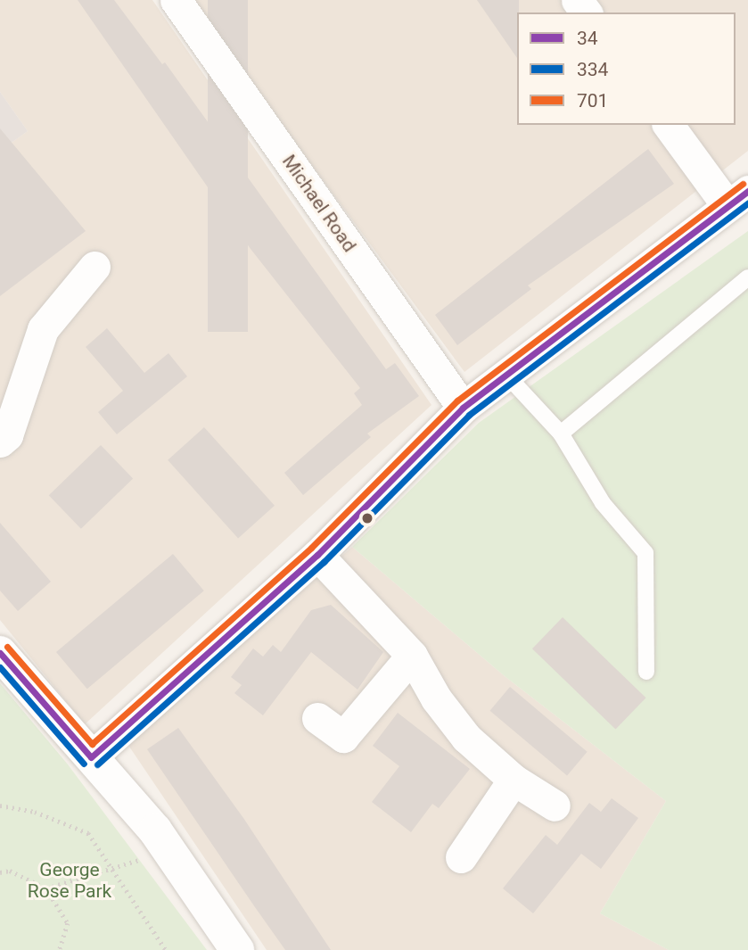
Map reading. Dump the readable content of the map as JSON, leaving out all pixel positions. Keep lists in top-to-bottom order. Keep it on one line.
{"streets":{"street":["Michael Road"]},"parks":["George Rose Park"],"lines":["transit line 701","transit line 34","transit line 334"],"legend":["34","334","701"]}
